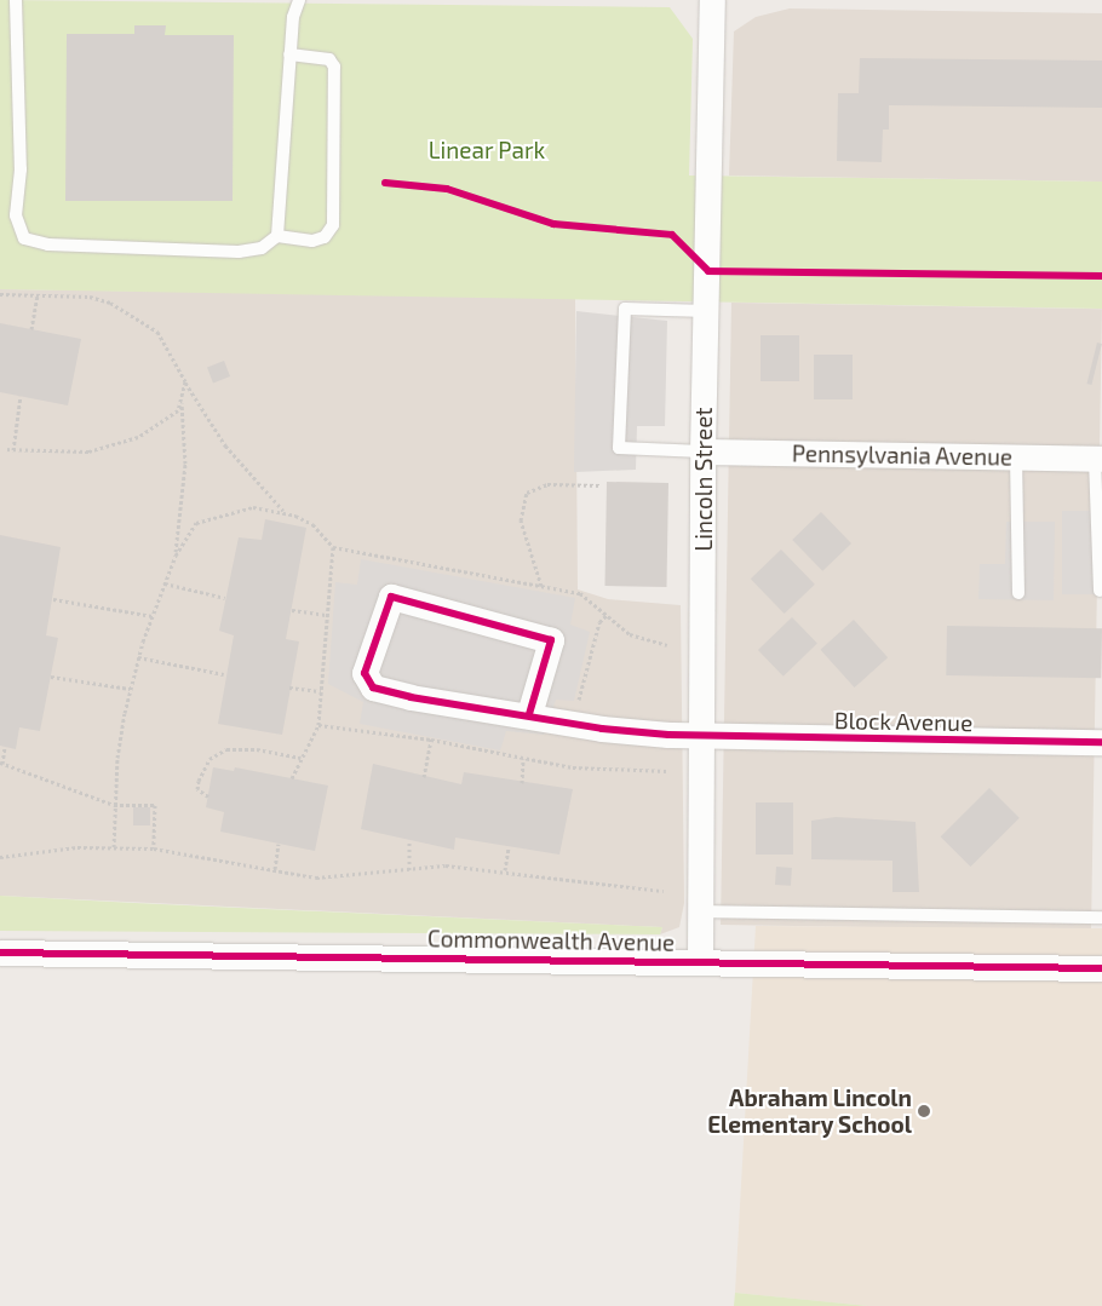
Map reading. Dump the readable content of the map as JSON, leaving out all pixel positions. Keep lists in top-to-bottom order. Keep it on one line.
{"streets":{"street":["Pennsylvania Avenue","Lincoln Street","Block Avenue","Commonwealth Avenue"]},"crossings":[["Pennsylvania Avenue","Lincoln Street"],["Lincoln Street","Block Avenue"],["Lincoln Street","Commonwealth Avenue"]],"parks":["Linear Park"],"places":["Abraham Lincoln Elementary School"]}
